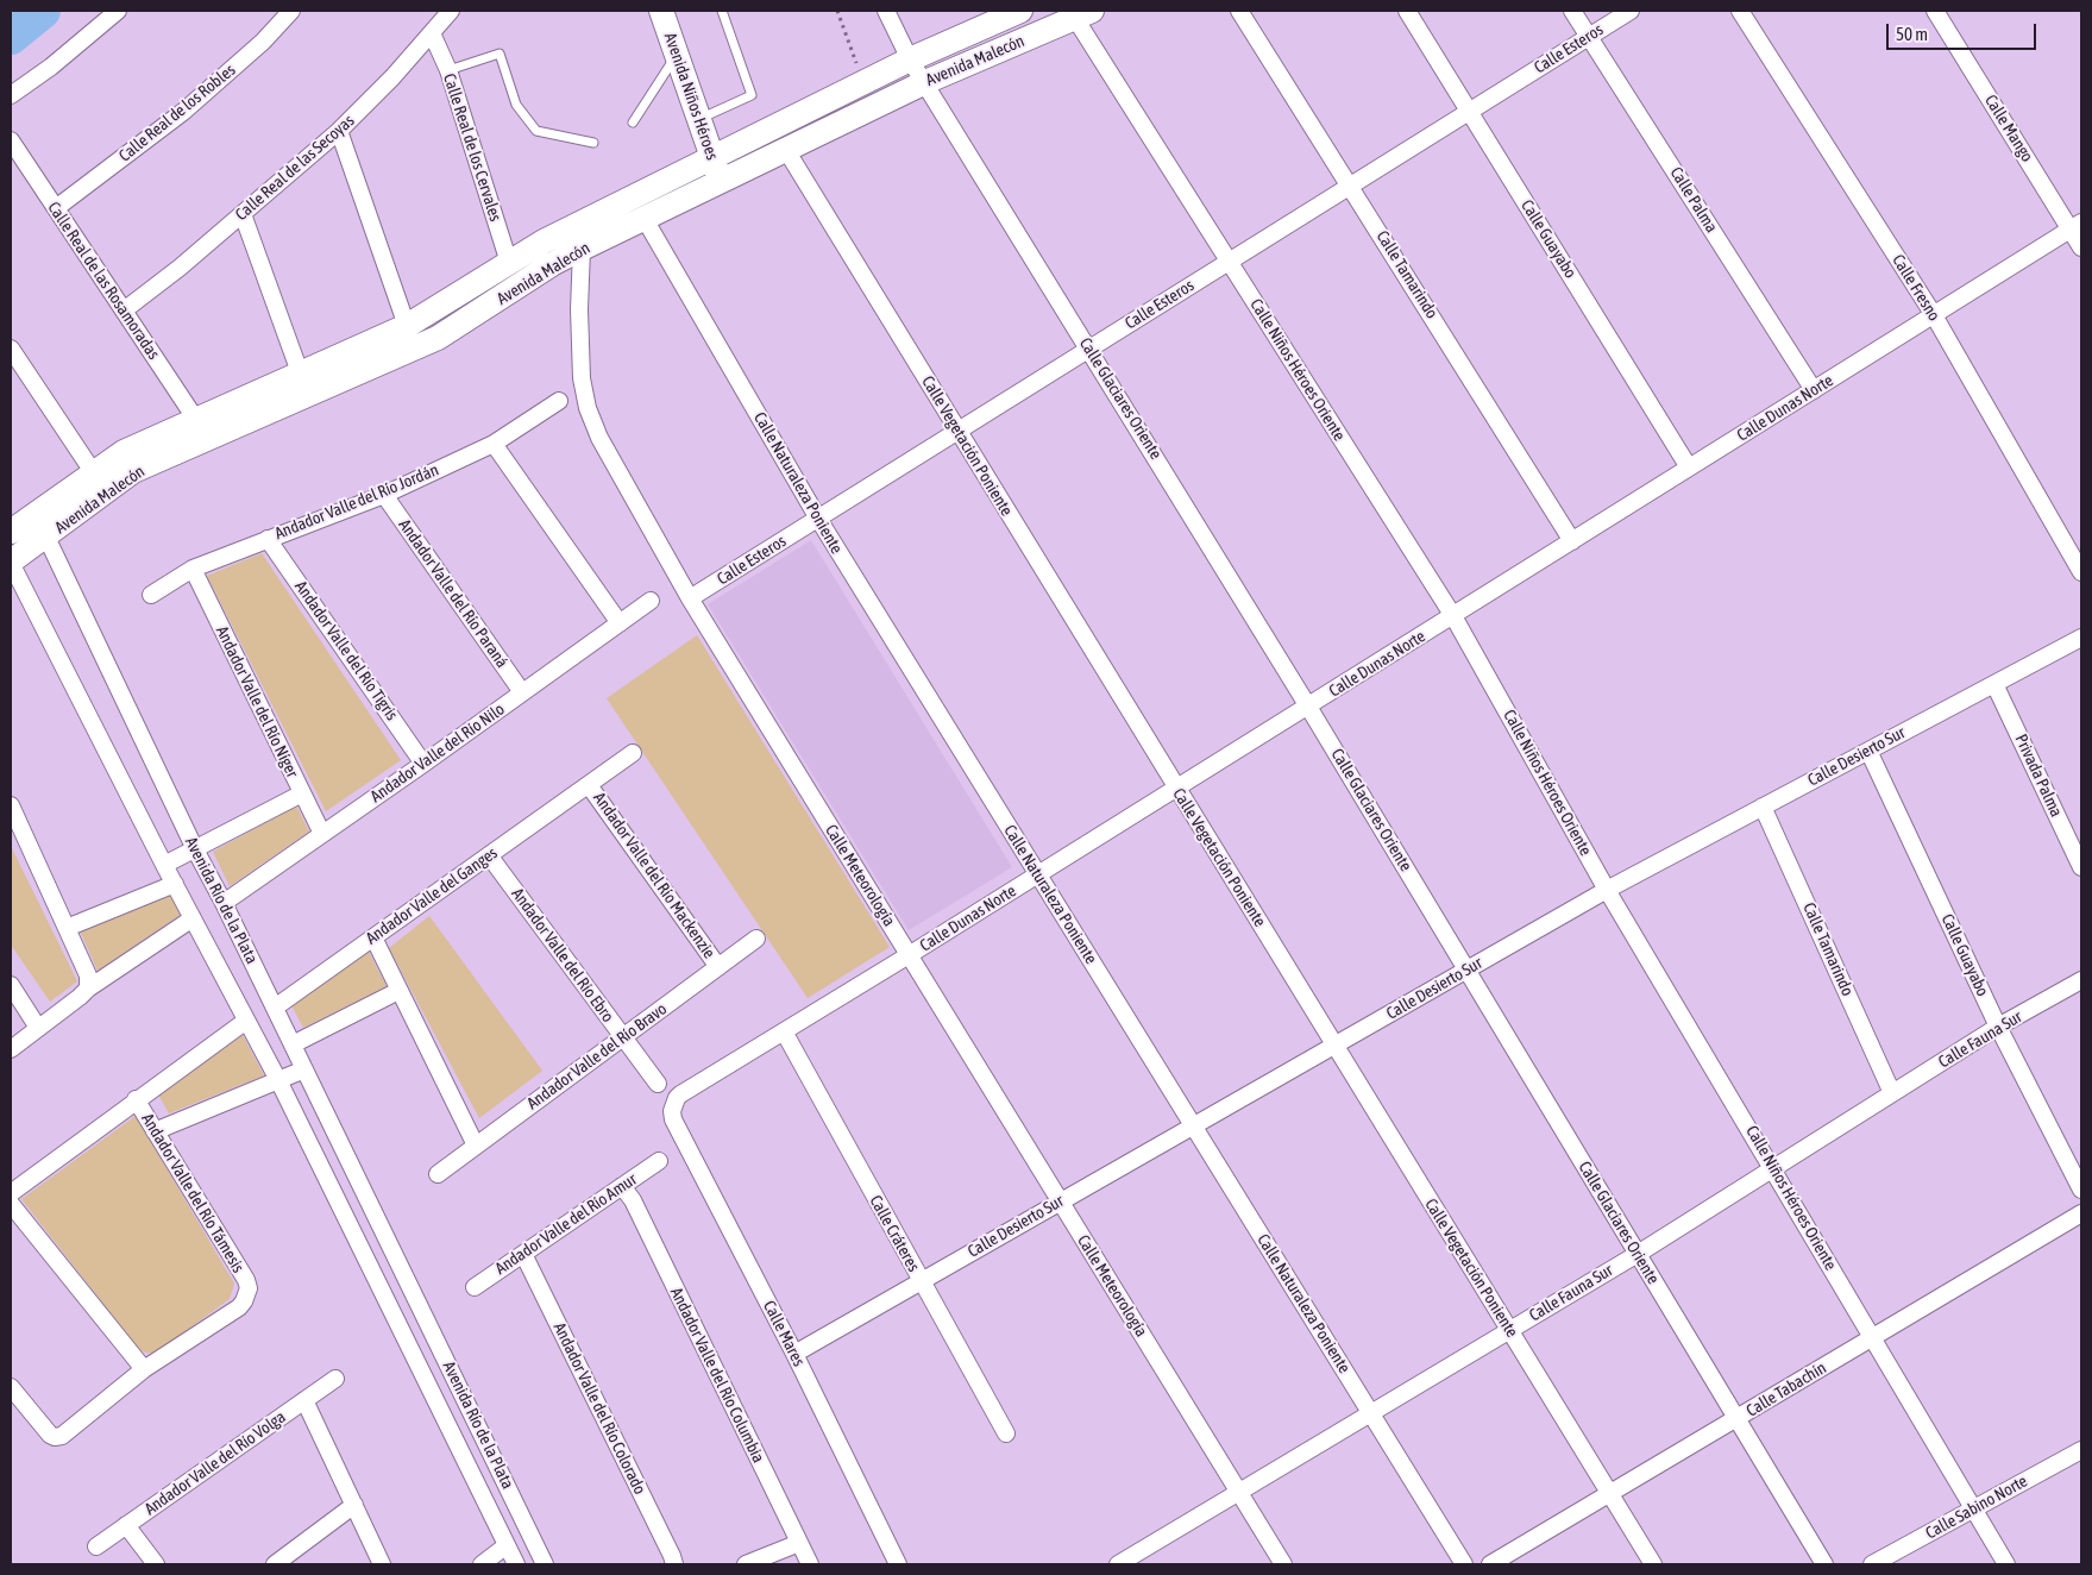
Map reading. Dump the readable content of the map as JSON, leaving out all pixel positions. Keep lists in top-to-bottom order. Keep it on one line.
{"streets":{"street":["Calle Esteros","Avenida Malecón","Avenida Niños Héroes","Calle Real de los Robles","Calle Mango","Calle Real de los Cervales","Calle Real de las Secoyas","Calle Palma","Calle Guayabo","Calle Tamarindo","Calle Real de las Rosamoradas","Calle Fresno","Calle Niños Héroes Oriente","Calle Glaciares Oriente","Calle Dunas Norte","Calle Vegetación Poniente","Calle Naturaleza Poniente","Andador Valle del Río Jordán","Andador Valle del Río Paraná","Andador Valle del Río Tigris","Andador Valle del Río Níger","Andador Valle del Río Nilo","Calle Desierto Sur","Privada Palma","Andador Valle del Río Mackenzie","Calle Meteorología","Andador Valle del Ganges","Avenida Río de la Plata","Andador Valle del Río Ebro","Calle Fauna Sur","Andador Valle del Río Bravo","Andador Valle del Río Támesis","Andador Valle del Río Amur","Calle Cráteres","Calle Mares","Andador Valle del Río Columbia","Calle Tabachín","Andador Valle del Río Colorado","Andador Valle del Río Volga","Calle Sabino Norte"]},"crossings":[["Calle Esteros","Calle Palma"],["Calle Esteros","Calle Guayabo"],["Calle Esteros","Calle Tamarindo"],["Calle Esteros","Calle Niños Héroes Oriente"],["Calle Esteros","Calle Glaciares Oriente"],["Calle Esteros","Calle Vegetación Poniente"],["Calle Esteros","Calle Naturaleza Poniente"],["Calle Esteros","Calle Meteorología"],["Avenida Malecón","Avenida Niños Héroes"],["Avenida Malecón","Calle Real de los Cervales"],["Avenida Malecón","Calle Real de las Rosamoradas"],["Avenida Malecón","Calle Niños Héroes Oriente"],["Avenida Malecón","Calle Glaciares Oriente"],["Avenida Malecón","Calle Vegetación Poniente"],["Avenida Malecón","Calle Naturaleza Poniente"],["Avenida Malecón","Calle Meteorología"],["Avenida Malecón","Avenida Río de la Plata"],["Calle Real de los Robles","Calle Real de las Rosamoradas"],["Calle Mango","Calle Dunas Norte"],["Calle Real de los Cervales","Calle Real de las Secoyas"],["Calle Real de las Secoyas","Calle Real de las Rosamoradas"],["Calle Palma","Calle Dunas Norte"],["Calle Guayabo","Calle Dunas Norte"],["Calle Guayabo","Calle Desierto Sur"],["Calle Guayabo","Calle Fauna Sur"],["Calle Tamarindo","Calle Dunas Norte"],["Calle Tamarindo","Calle Desierto Sur"],["Calle Tamarindo","Calle Fauna Sur"],["Calle Fresno","Calle Dunas Norte"],["Calle Niños Héroes Oriente","Calle Dunas Norte"],["Calle Niños Héroes Oriente","Calle Desierto Sur"],["Calle Niños Héroes Oriente","Calle Fauna Sur"],["Calle Niños Héroes Oriente","Calle Tabachín"],["Calle Niños Héroes Oriente","Calle Sabino Norte"],["Calle Glaciares Oriente","Calle Dunas Norte"],["Calle Glaciares Oriente","Calle Desierto Sur"],["Calle Glaciares Oriente","Calle Fauna Sur"],["Calle Glaciares Oriente","Calle Tabachín"],["Calle Dunas Norte","Calle Vegetación Poniente"],["Calle Dunas Norte","Calle Naturaleza Poniente"],["Calle Dunas Norte","Calle Meteorología"],["Calle Dunas Norte","Calle Cráteres"],["Calle Dunas Norte","Calle Mares"],["Calle Vegetación Poniente","Calle Desierto Sur"],["Calle Vegetación Poniente","Calle Fauna Sur"],["Calle Vegetación Poniente","Calle Tabachín"],["Calle Naturaleza Poniente","Calle Desierto Sur"],["Calle Naturaleza Poniente","Calle Fauna Sur"],["Andador Valle del Río Jordán","Andador Valle del Río Paraná"],["Andador Valle del Río Jordán","Andador Valle del Río Tigris"],["Andador Valle del Río Jordán","Andador Valle del Río Níger"],["Andador Valle del Río Paraná","Andador Valle del Río Nilo"],["Andador Valle del Río Tigris","Andador Valle del Río Nilo"],["Andador Valle del Río Níger","Andador Valle del Río Nilo"],["Andador Valle del Río Nilo","Avenida Río de la Plata"],["Calle Desierto Sur","Privada Palma"],["Calle Desierto Sur","Calle Meteorología"],["Calle Desierto Sur","Calle Cráteres"],["Calle Desierto Sur","Calle Mares"],["Andador Valle del Río Mackenzie","Andador Valle del Ganges"],["Andador Valle del Río Mackenzie","Andador Valle del Río Bravo"],["Calle Meteorología","Calle Fauna Sur"],["Andador Valle del Ganges","Avenida Río de la Plata"],["Andador Valle del Ganges","Andador Valle del Río Ebro"],["Andador Valle del Río Ebro","Andador Valle del Río Bravo"],["Andador Valle del Río Amur","Andador Valle del Río Columbia"],["Andador Valle del Río Amur","Andador Valle del Río Colorado"]],"scale_bar":"50 m"}
